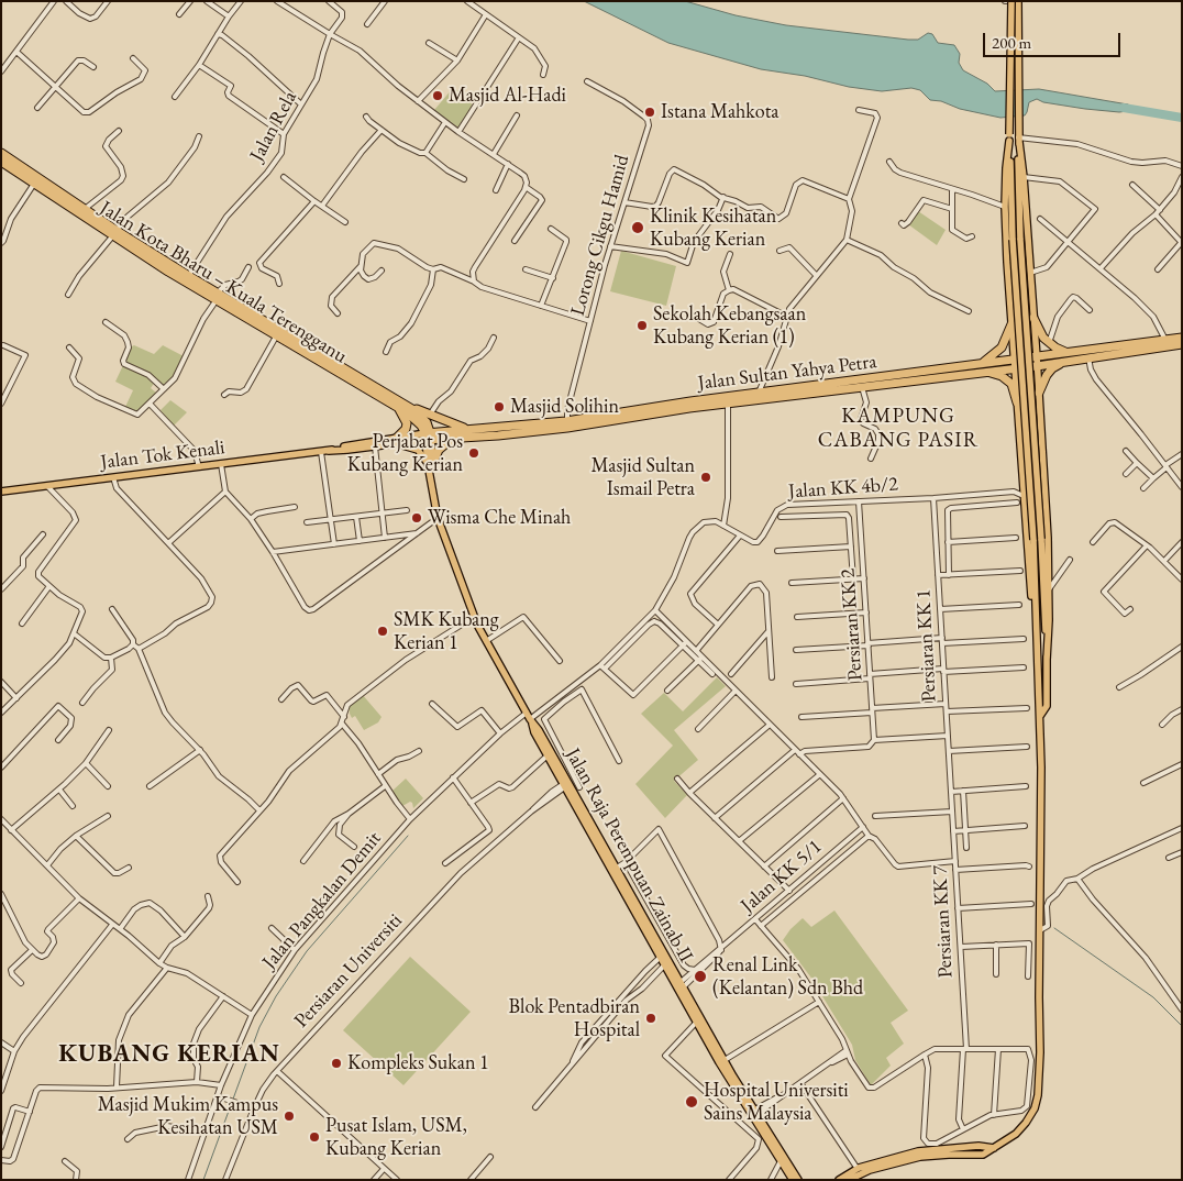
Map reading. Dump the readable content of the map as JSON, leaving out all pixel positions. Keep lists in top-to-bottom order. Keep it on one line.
{"streets":{"highway":["Jalan Kota Bharu – Kuala Terengganu","Jalan Sultan Yahya Petra"],"main road":["Jalan Tok Kenali","Jalan Raja Perempuan Zainab II"],"street":["Jalan Rela","Lorong Cikgu Hamid","Jalan KK 4b/2","Persiaran KK 2","Persiaran KK 1","Jalan KK 5/1","Jalan Pangkalan Demit","Persiaran KK 7","Persiaran Universiti"]},"crossings":[["Jalan Rela","Jalan Kota Bharu – Kuala Terengganu"],["Lorong Cikgu Hamid","Jalan Sultan Yahya Petra"],["Jalan Kota Bharu – Kuala Terengganu","Jalan Sultan Yahya Petra"],["Jalan Kota Bharu – Kuala Terengganu","Jalan Tok Kenali"],["Jalan Kota Bharu – Kuala Terengganu","Jalan Raja Perempuan Zainab II"],["Jalan Sultan Yahya Petra","Jalan Tok Kenali"],["Jalan Sultan Yahya Petra","Jalan Raja Perempuan Zainab II"],["Jalan Tok Kenali","Jalan Raja Perempuan Zainab II"],["Jalan KK 4b/2","Persiaran KK 2"],["Jalan KK 4b/2","Persiaran KK 1"],["Persiaran KK 1","Persiaran KK 7"],["Jalan Raja Perempuan Zainab II","Jalan KK 5/1"],["Jalan Raja Perempuan Zainab II","Jalan Pangkalan Demit"],["Jalan Raja Perempuan Zainab II","Persiaran Universiti"]],"districts":["KAMPUNG CABANG PASIR","KUBANG KERIAN"],"places":["Masjid Al-Hadi","Istana Mahkota","Klinik Kesihatan Kubang Kerian","Sekolah Kebangsaan Kubang Kerian (1)","Masjid Solihin","Perjabat Pos Kubang Kerian","Masjid Sultan Ismail Petra","Wisma Che Minah","SMK Kubang Kerian 1","Renal Link (Kelantan) Sdn Bhd","Blok Pentadbiran Hospital","Kompleks Sukan 1","Hospital Universiti Sains Malaysia","Masjid Mukim Kampus Kesihatan USM","Pusat Islam, USM, Kubang Kerian"],"scale_bar":"200 m"}
